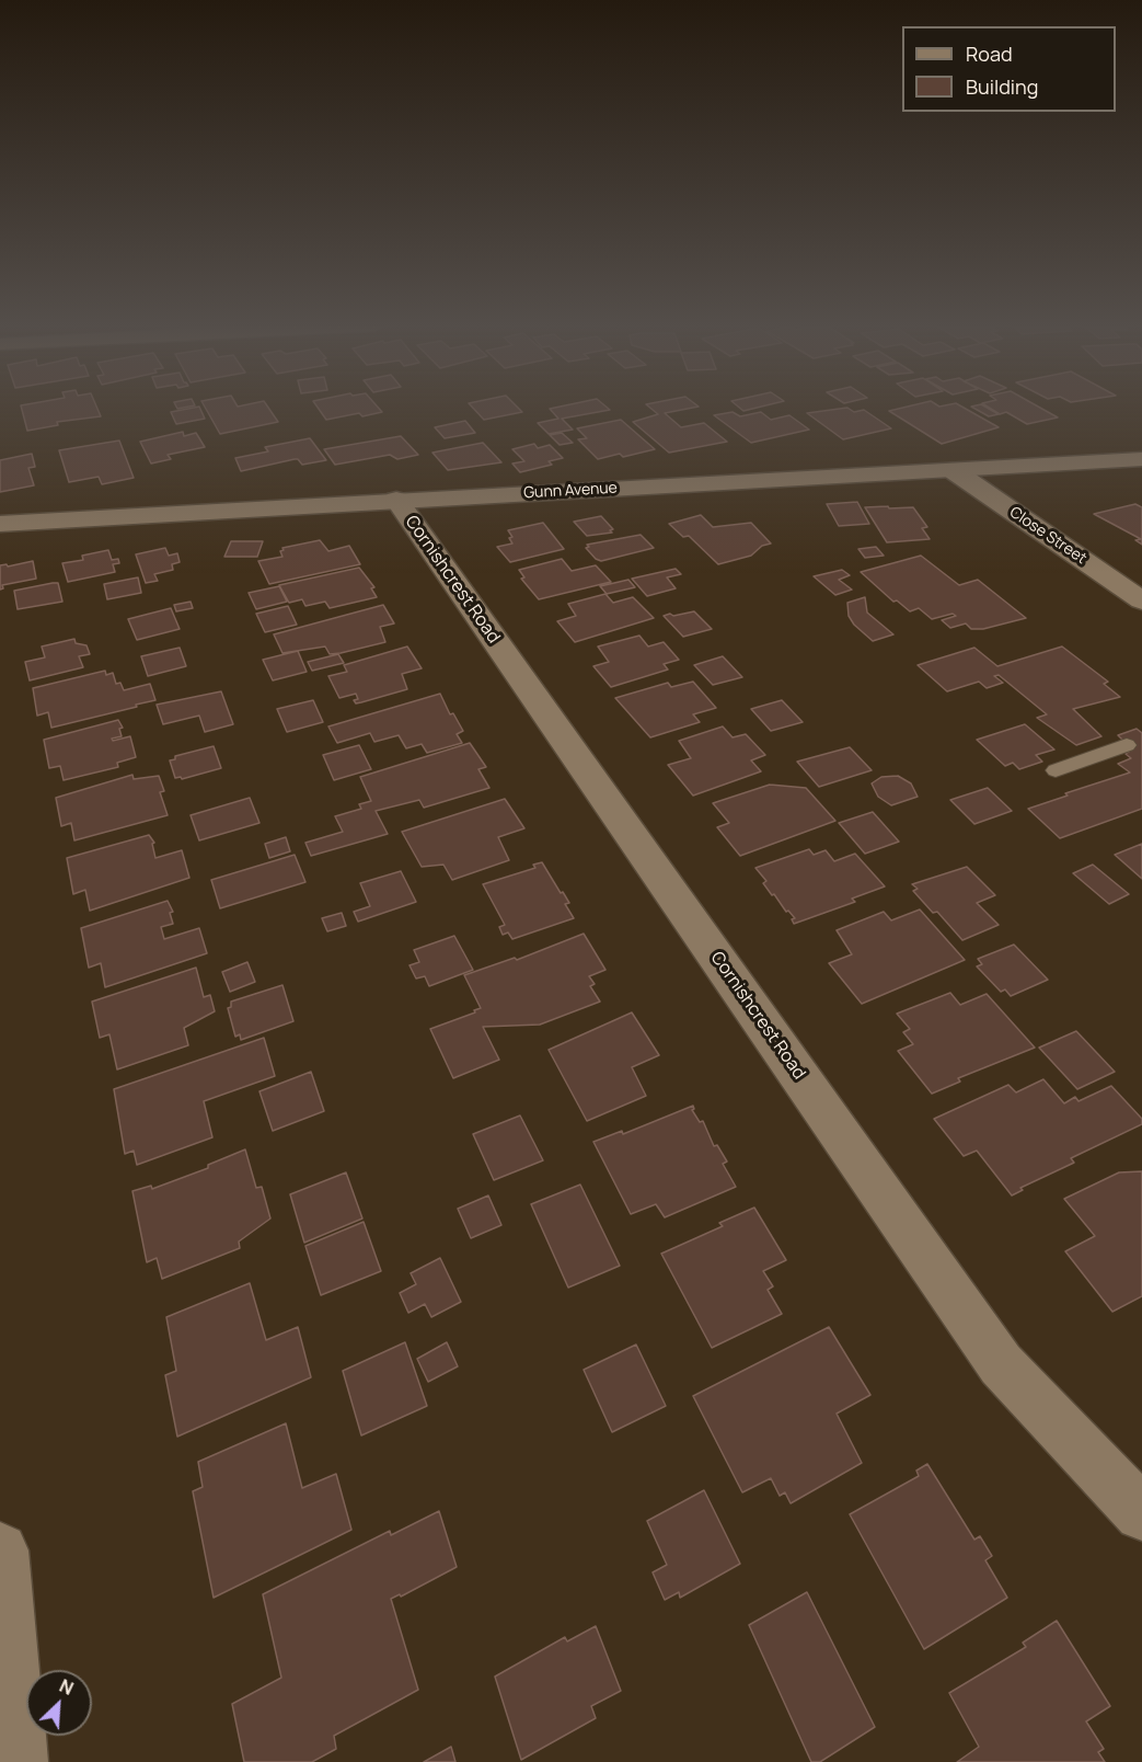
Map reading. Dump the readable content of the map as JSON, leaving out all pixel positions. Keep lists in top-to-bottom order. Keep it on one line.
{"streets":{"street":["Gunn Avenue","Close Street","Cornishcrest Road"]},"crossings":[["Gunn Avenue","Close Street"],["Gunn Avenue","Cornishcrest Road"]],"legend":["Road","Building"],"north":"top right"}
